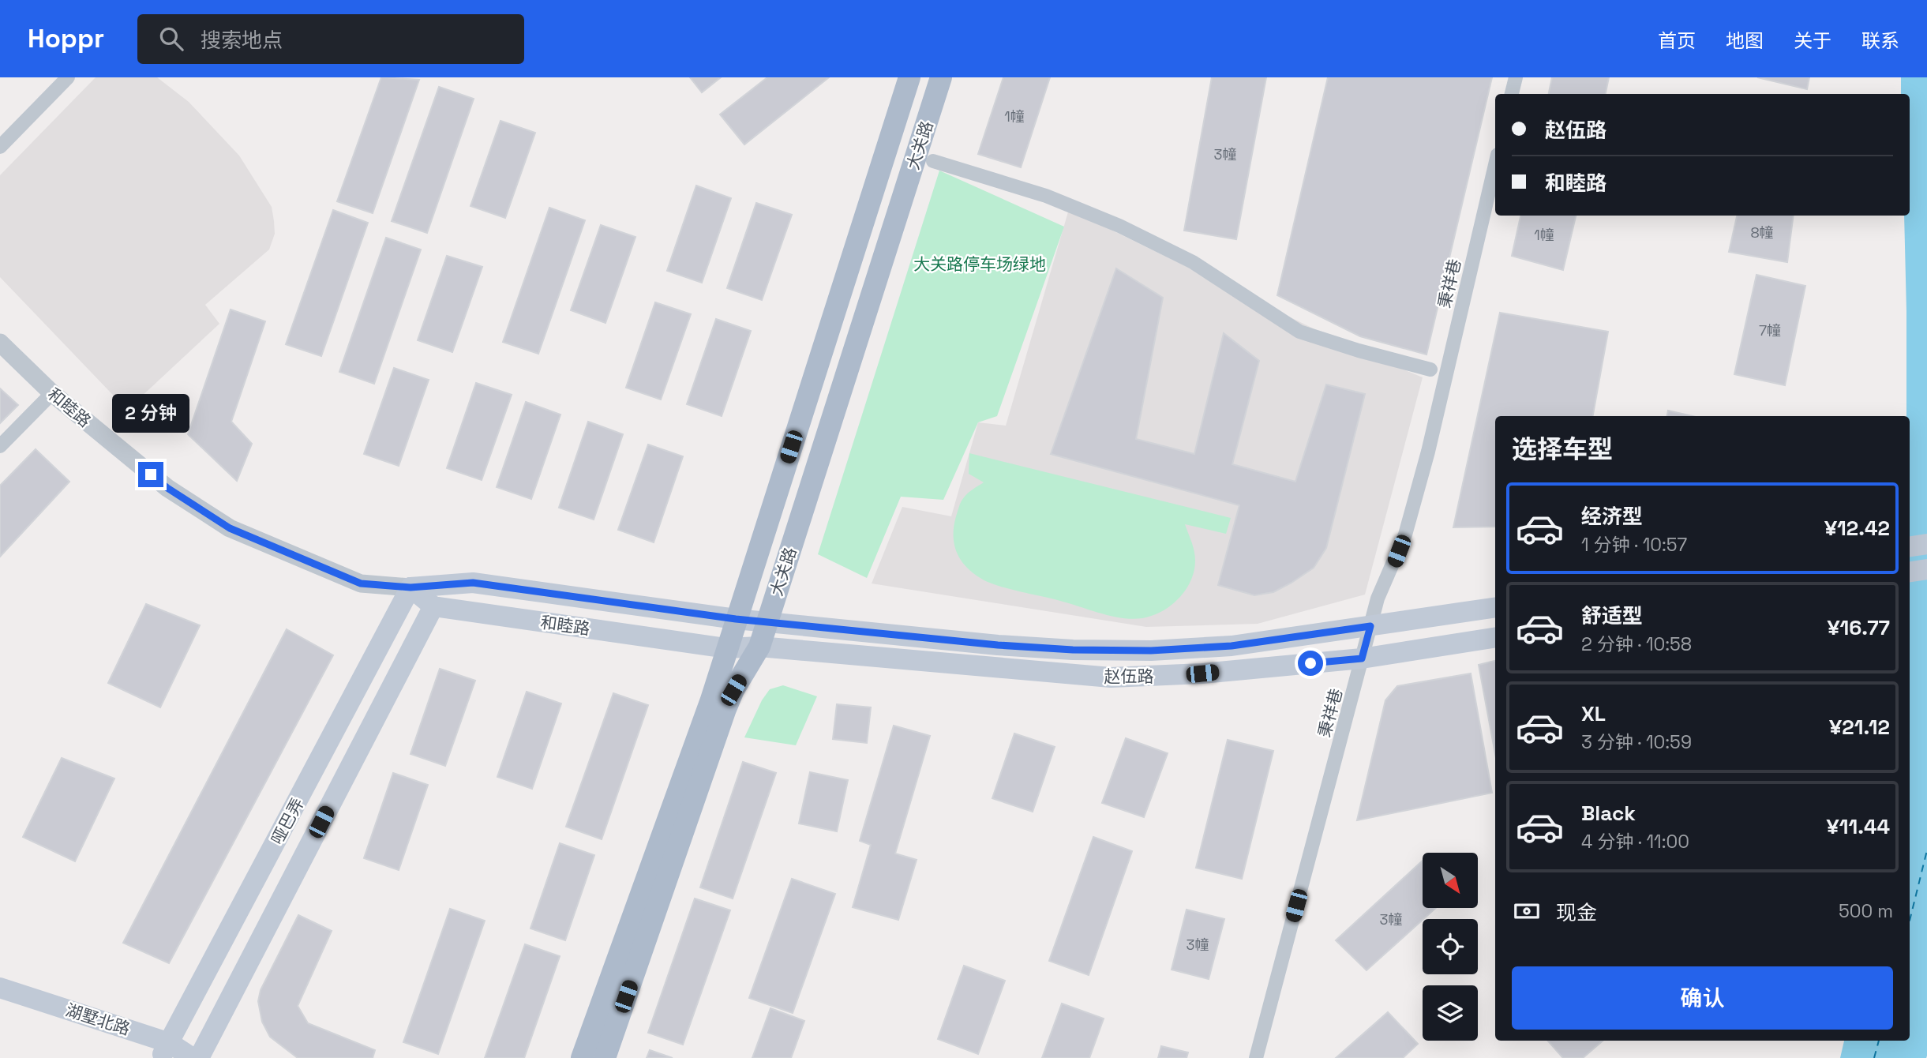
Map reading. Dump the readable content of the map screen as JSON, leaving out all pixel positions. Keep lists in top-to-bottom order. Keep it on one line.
{"streets":{"main road":["大关路","和睦路","赵伍路","哑巴弄","湖墅北路"],"street":["秉祥巷"]},"crossings":[["大关路","和睦路"],["大关路","赵伍路"],["秉祥巷","赵伍路"],["和睦路","赵伍路"],["和睦路","哑巴弄"],["哑巴弄","湖墅北路"]],"parks":["大关路停车场绿地"],"house_numbers":["1幢","3幢","8幢","1幢","7幢","3幢","3幢"],"north":"bottom right","page":{"header":"Hoppr","search":"搜索地点","nav":["首页","地图","关于","联系"],"banner":["赵伍路","和睦路"],"bubble":"2 分钟","heading":"选择车型","list":[{"name":"经济型","note":"1 分钟 · 10:57","value":"¥12.42"},{"name":"舒适型","note":"2 分钟 · 10:58","value":"¥16.77"},{"name":"XL","note":"3 分钟 · 10:59","value":"¥21.12"},{"name":"Black","note":"4 分钟 · 11:00","value":"¥11.44"}],"pay":["现金","500 m"],"buttons":"确认"}}
